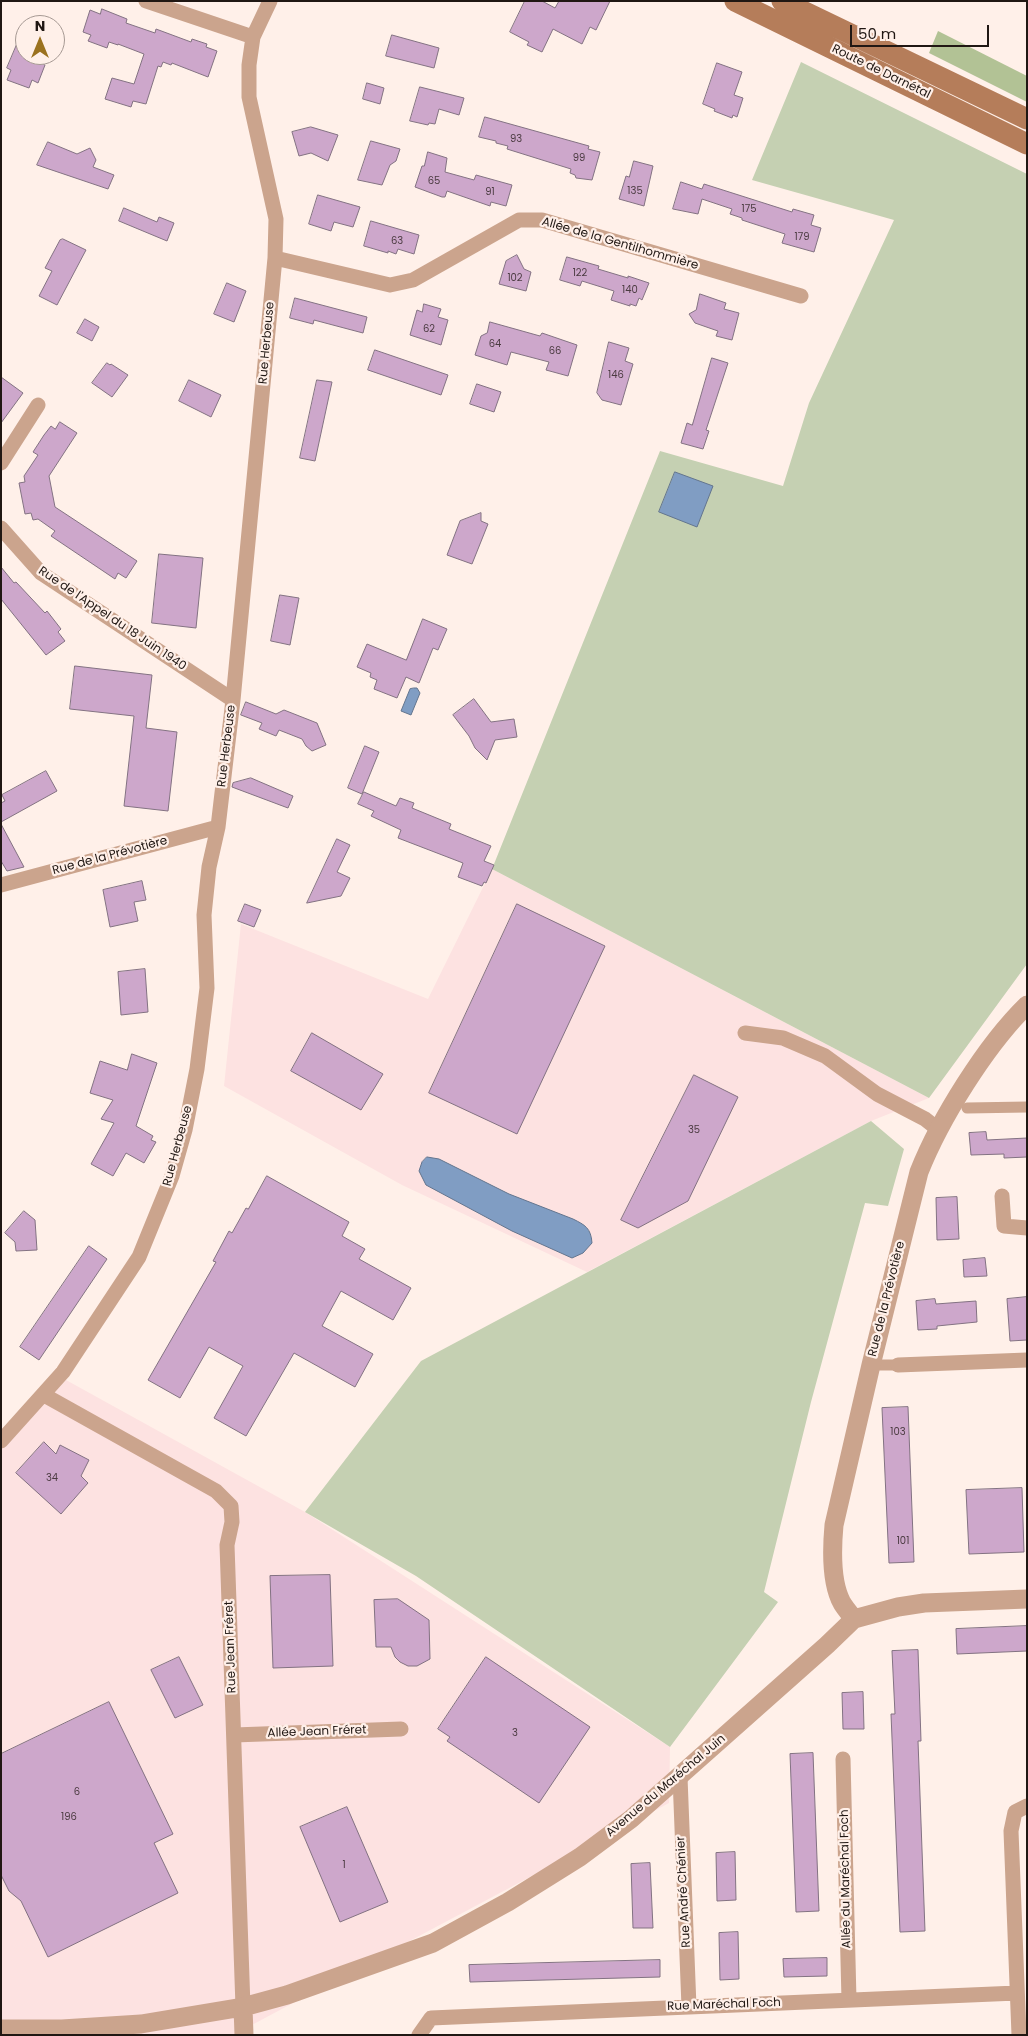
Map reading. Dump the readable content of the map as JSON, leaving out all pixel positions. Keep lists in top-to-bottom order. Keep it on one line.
{"streets":{"main road":["Route de Darnétal"],"street":["Allée de la Gentilhommière","Rue Herbeuse","Rue de l'Appel du 18 Juin 1940","Rue de la Prévotière","Rue Jean Fréret","Allée Jean Fréret","Avenue du Maréchal Juin","Allée du Maréchal Foch","Rue André Chénier","Rue Maréchal Foch"]},"crossings":[["Allée de la Gentilhommière","Rue Herbeuse"],["Rue Herbeuse","Rue de l'Appel du 18 Juin 1940"],["Rue Herbeuse","Rue de la Prévotière"],["Rue Herbeuse","Rue Jean Fréret"],["Rue de la Prévotière","Avenue du Maréchal Juin"],["Rue Jean Fréret","Allée Jean Fréret"],["Rue Jean Fréret","Avenue du Maréchal Juin"],["Avenue du Maréchal Juin","Rue André Chénier"],["Allée du Maréchal Foch","Rue Maréchal Foch"],["Rue André Chénier","Rue Maréchal Foch"]],"house_numbers":["93","99","65","135","91","175","179","63","122","102","140","62","64","66","146","35","103","34","101","3","6","196","1"],"scale_bar":"50 m","north":"top"}
